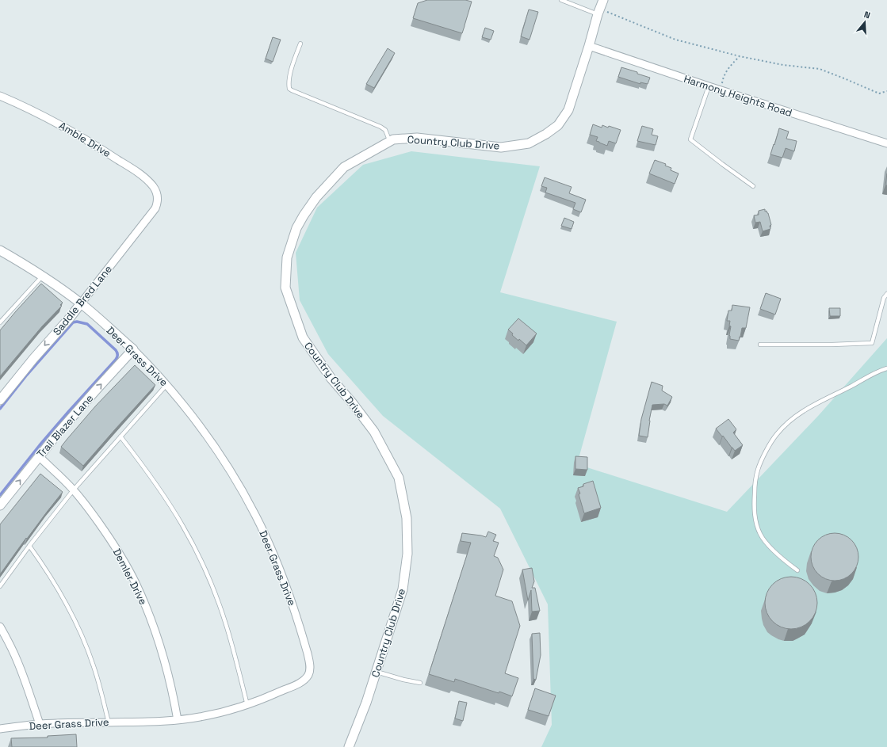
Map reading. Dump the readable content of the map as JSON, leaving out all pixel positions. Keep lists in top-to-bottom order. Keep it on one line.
{"streets":{"street":["Harmony Heights Road","Amble Drive","Country Club Drive","Saddle Bred Lane","Deer Grass Drive","Trail Blazer Lane","Demler Drive"]},"crossings":[["Harmony Heights Road","Country Club Drive"],["Amble Drive","Saddle Bred Lane"],["Saddle Bred Lane","Deer Grass Drive"],["Deer Grass Drive","Trail Blazer Lane"],["Deer Grass Drive","Demler Drive"],["Trail Blazer Lane","Demler Drive"]],"one_way":["Saddle Bred Lane","Trail Blazer Lane"],"north":"top"}
